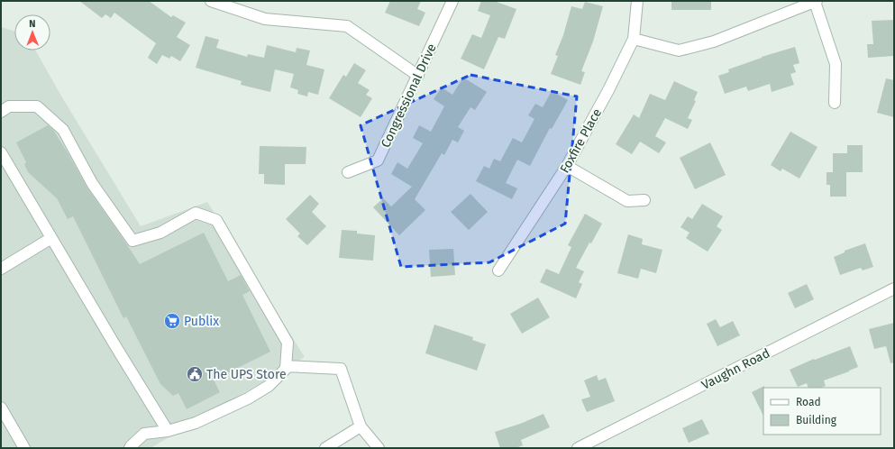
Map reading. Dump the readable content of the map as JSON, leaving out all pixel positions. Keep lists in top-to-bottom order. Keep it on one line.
{"streets":{"street":["Congressional Drive","Foxfire Place","Vaughn Road"]},"places":{"supermarket":["Publix"],"public building":["The UPS Store"]},"legend":["Road","Building"],"north":"top"}
